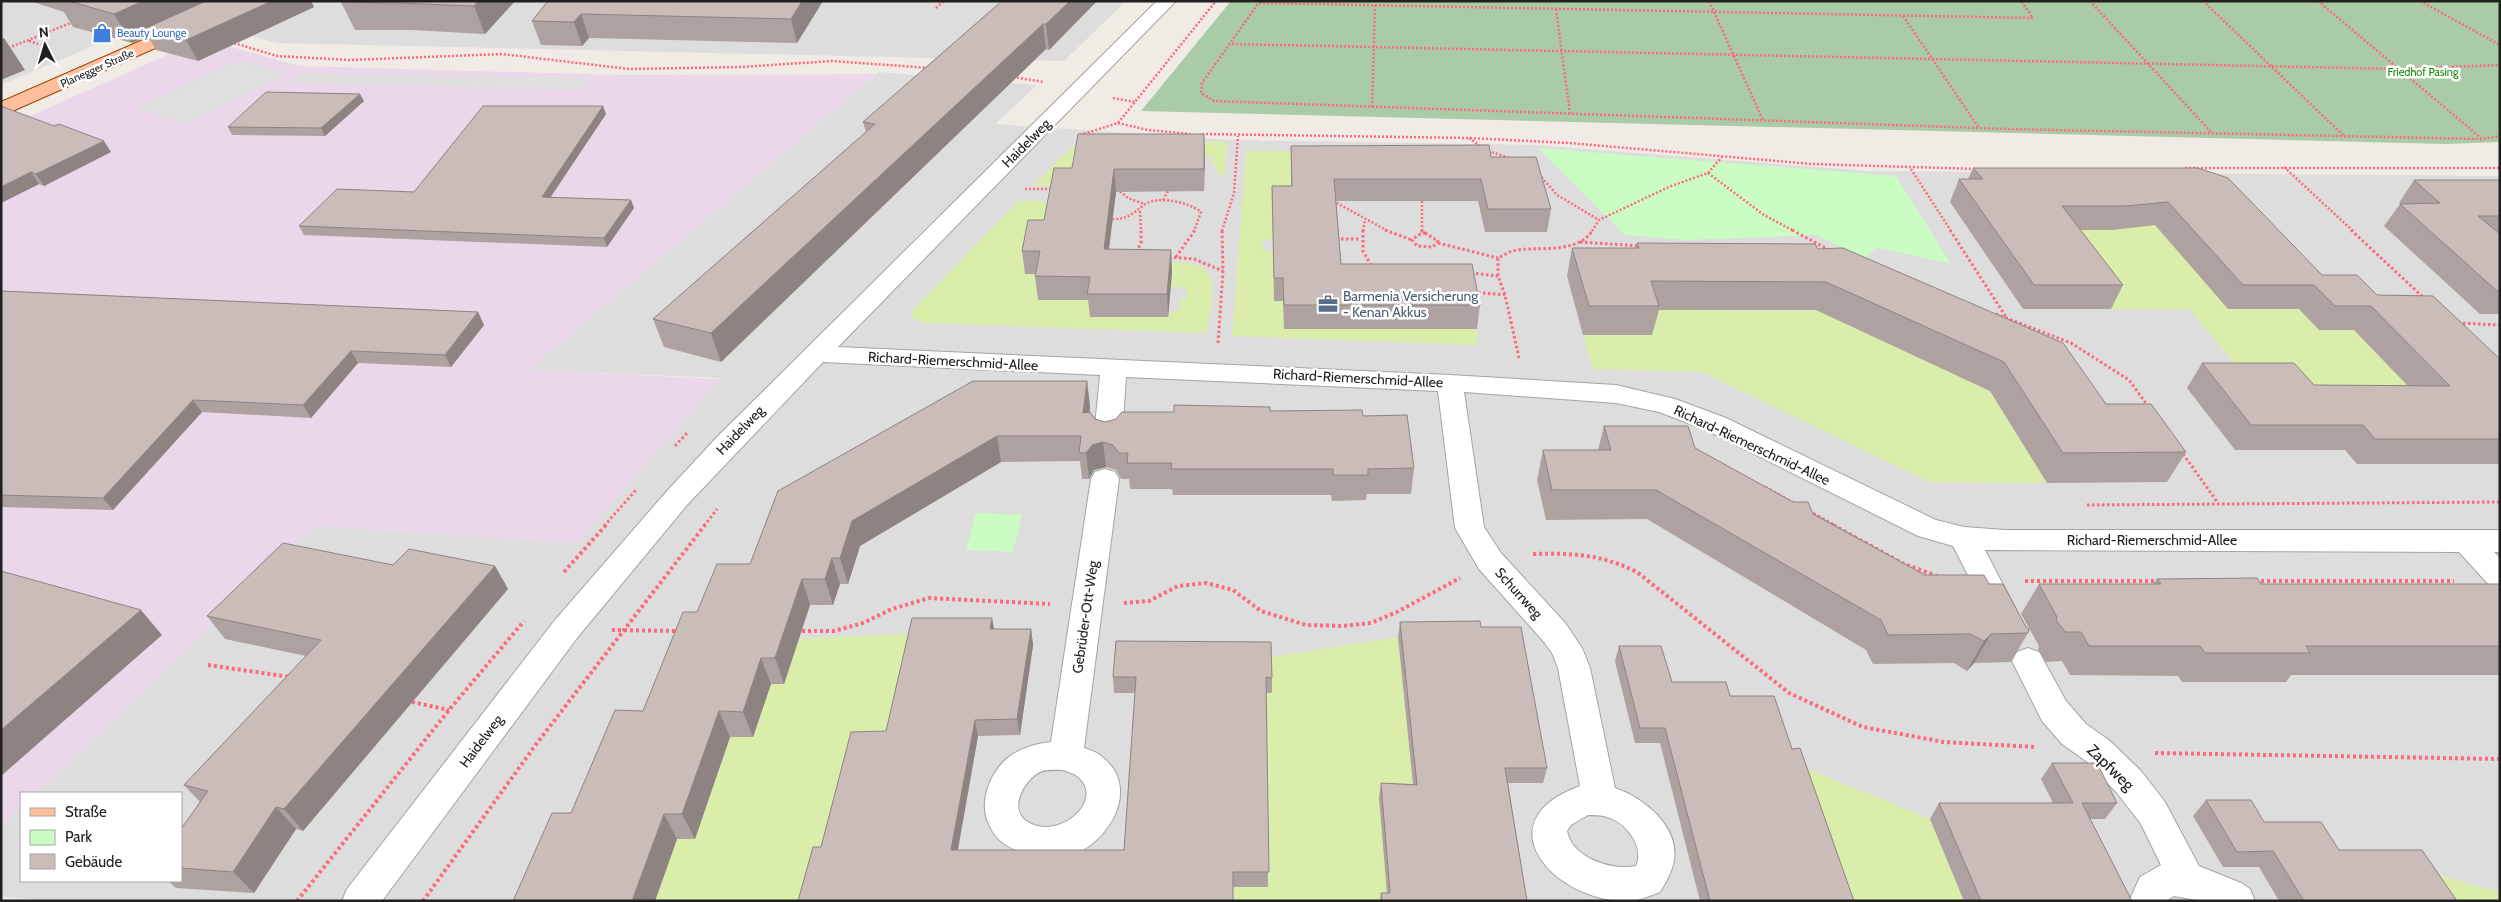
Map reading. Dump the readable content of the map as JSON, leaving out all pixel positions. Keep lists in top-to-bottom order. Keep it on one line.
{"streets":{"main road":["Planegger Straße"],"street":["Haidelweg","Richard-Riemerschmid-Allee","Schurrweg","Gebrüder-Ott-Weg","Zapfweg"]},"crossings":[["Haidelweg","Richard-Riemerschmid-Allee"],["Richard-Riemerschmid-Allee","Schurrweg"],["Richard-Riemerschmid-Allee","Zapfweg"]],"parks":["Friedhof Pasing"],"places":{"shop":["Beauty Lounge"],"office":["Barmenia Versicherung - Kenan Akkus"]},"legend":["Straße","Park","Gebäude"],"north":"top"}
